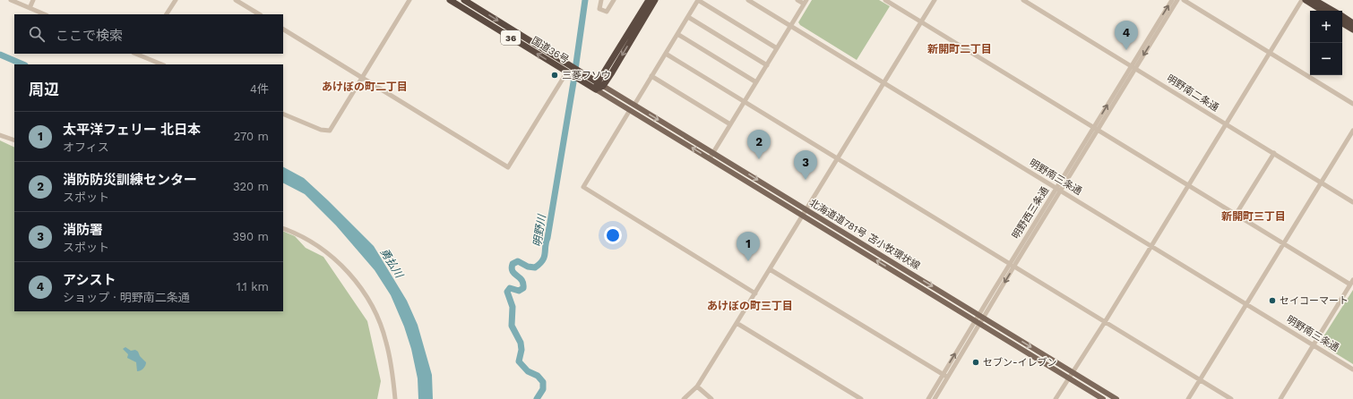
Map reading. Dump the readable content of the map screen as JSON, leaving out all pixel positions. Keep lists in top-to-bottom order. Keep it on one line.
{"streets":{"highway":["36","国道36号"],"main road":["北海道道781号 苫小牧環状線"],"street":["明野南二条通","明野南三条通","明野西三条通"]},"crossings":[["国道36号","北海道道781号 苫小牧環状線"],["明野南二条通","明野西三条通"],["明野南三条通","明野西三条通"],["明野西三条通","北海道道781号 苫小牧環状線"]],"districts":["新開町二丁目","あけぼの町二丁目","新開町三丁目","あけぼの町三丁目"],"water":["明野川","勇払川"],"places":["三菱フソウ","セイコーマート","セブン-イレブン"],"page":{"map_buttons":["+","−"],"search":"ここで検索","pins":["4","2","3","1"],"heading":["周辺","4件"],"list":[{"mark":"1","name":"太平洋フェリー 北日本","note":"オフィス","value":"270 m"},{"mark":"2","name":"消防防災訓練センター","note":"スポット","value":"320 m"},{"mark":"3","name":"消防署","note":"スポット","value":"390 m"},{"mark":"4","name":"アシスト","note":"ショップ · 明野南二条通","value":"1.1 km"}]}}
